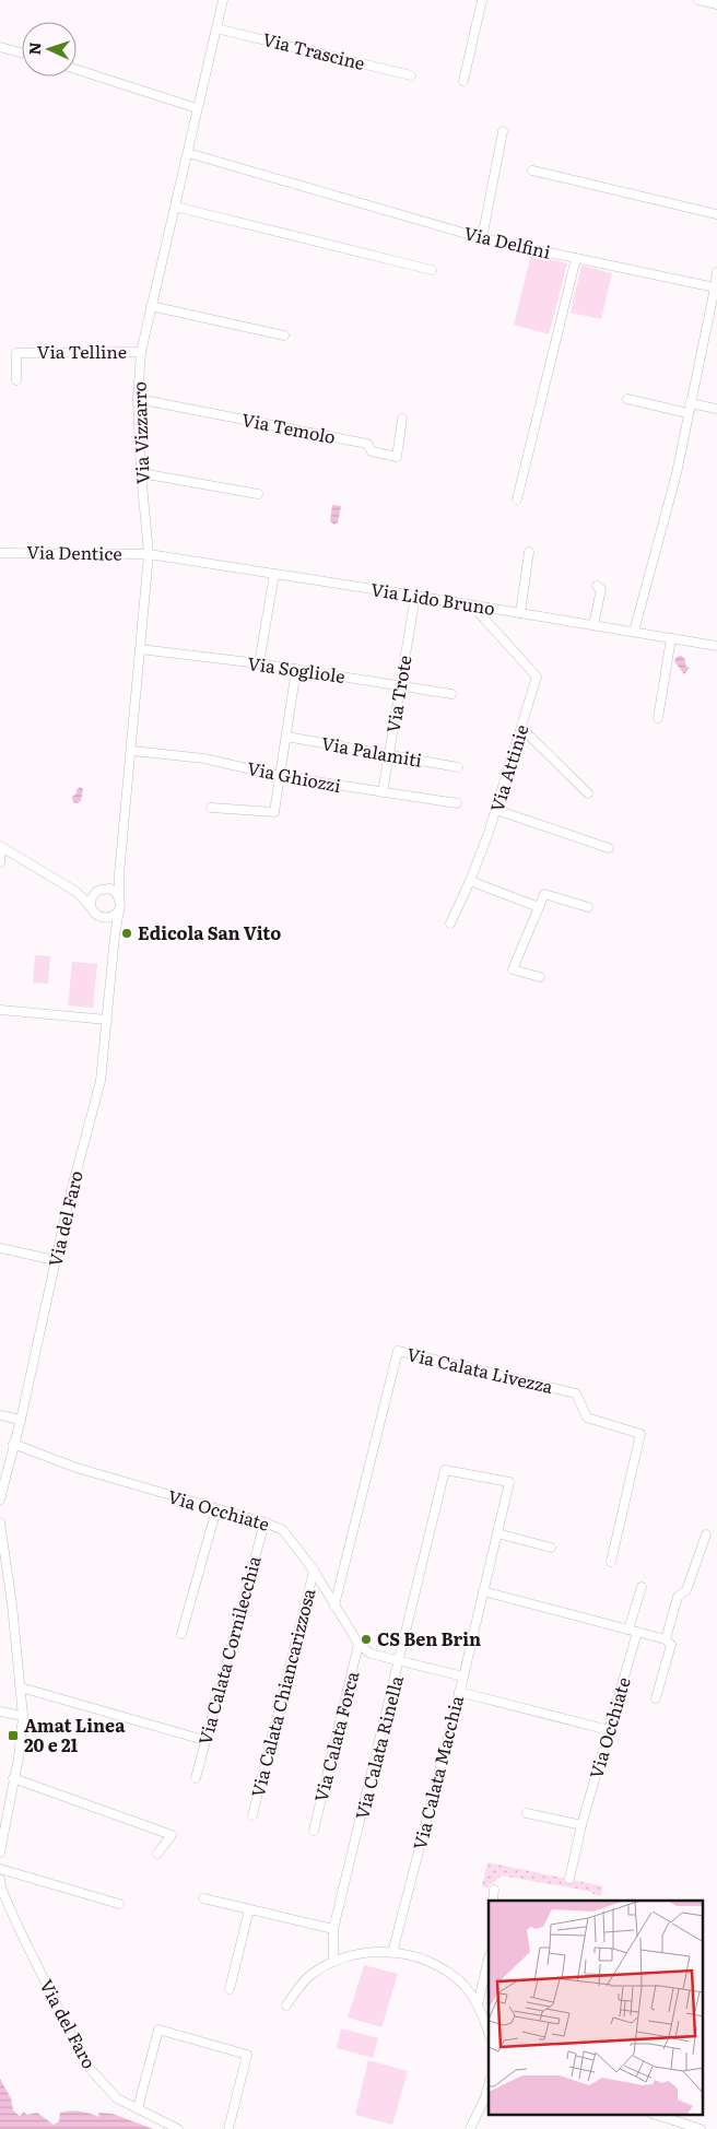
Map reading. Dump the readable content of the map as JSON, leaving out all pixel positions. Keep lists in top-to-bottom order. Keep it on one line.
{"streets":{"street":["Via Trascine","Via Delfini","Via Telline","Via Temolo","Via Vizzarro","Via Dentice","Via Lido Bruno","Via Sogliole","Via Trote","Via Palamiti","Via Attinie","Via Ghiozzi","Via del Faro","Via Calata Livezza","Via Occhiate","Via Calata Cornilecchia","Via Calata Chiancarizzosa","Via Calata Forca","Via Calata Rinella","Via Calata Macchia"]},"crossings":[["Via Trascine","Via Vizzarro"],["Via Delfini","Via Vizzarro"],["Via Telline","Via Vizzarro"],["Via Temolo","Via Vizzarro"],["Via Vizzarro","Via Dentice"],["Via Vizzarro","Via Lido Bruno"],["Via Vizzarro","Via Sogliole"],["Via Vizzarro","Via Ghiozzi"],["Via Vizzarro","Via del Faro"],["Via Dentice","Via Lido Bruno"],["Via Lido Bruno","Via Trote"],["Via Lido Bruno","Via Attinie"],["Via Sogliole","Via Trote"],["Via Trote","Via Palamiti"],["Via Trote","Via Ghiozzi"],["Via del Faro","Via Occhiate"],["Via Calata Livezza","Via Occhiate"],["Via Occhiate","Via Calata Cornilecchia"],["Via Occhiate","Via Calata Chiancarizzosa"],["Via Occhiate","Via Calata Forca"],["Via Occhiate","Via Calata Rinella"],["Via Occhiate","Via Calata Macchia"],["Via Calata Rinella","Via Calata Macchia"]],"places":{"other":["Edicola San Vito","CS Ben Brin"],"transit":["Amat Linea 20 e 21"]},"north":"left"}
